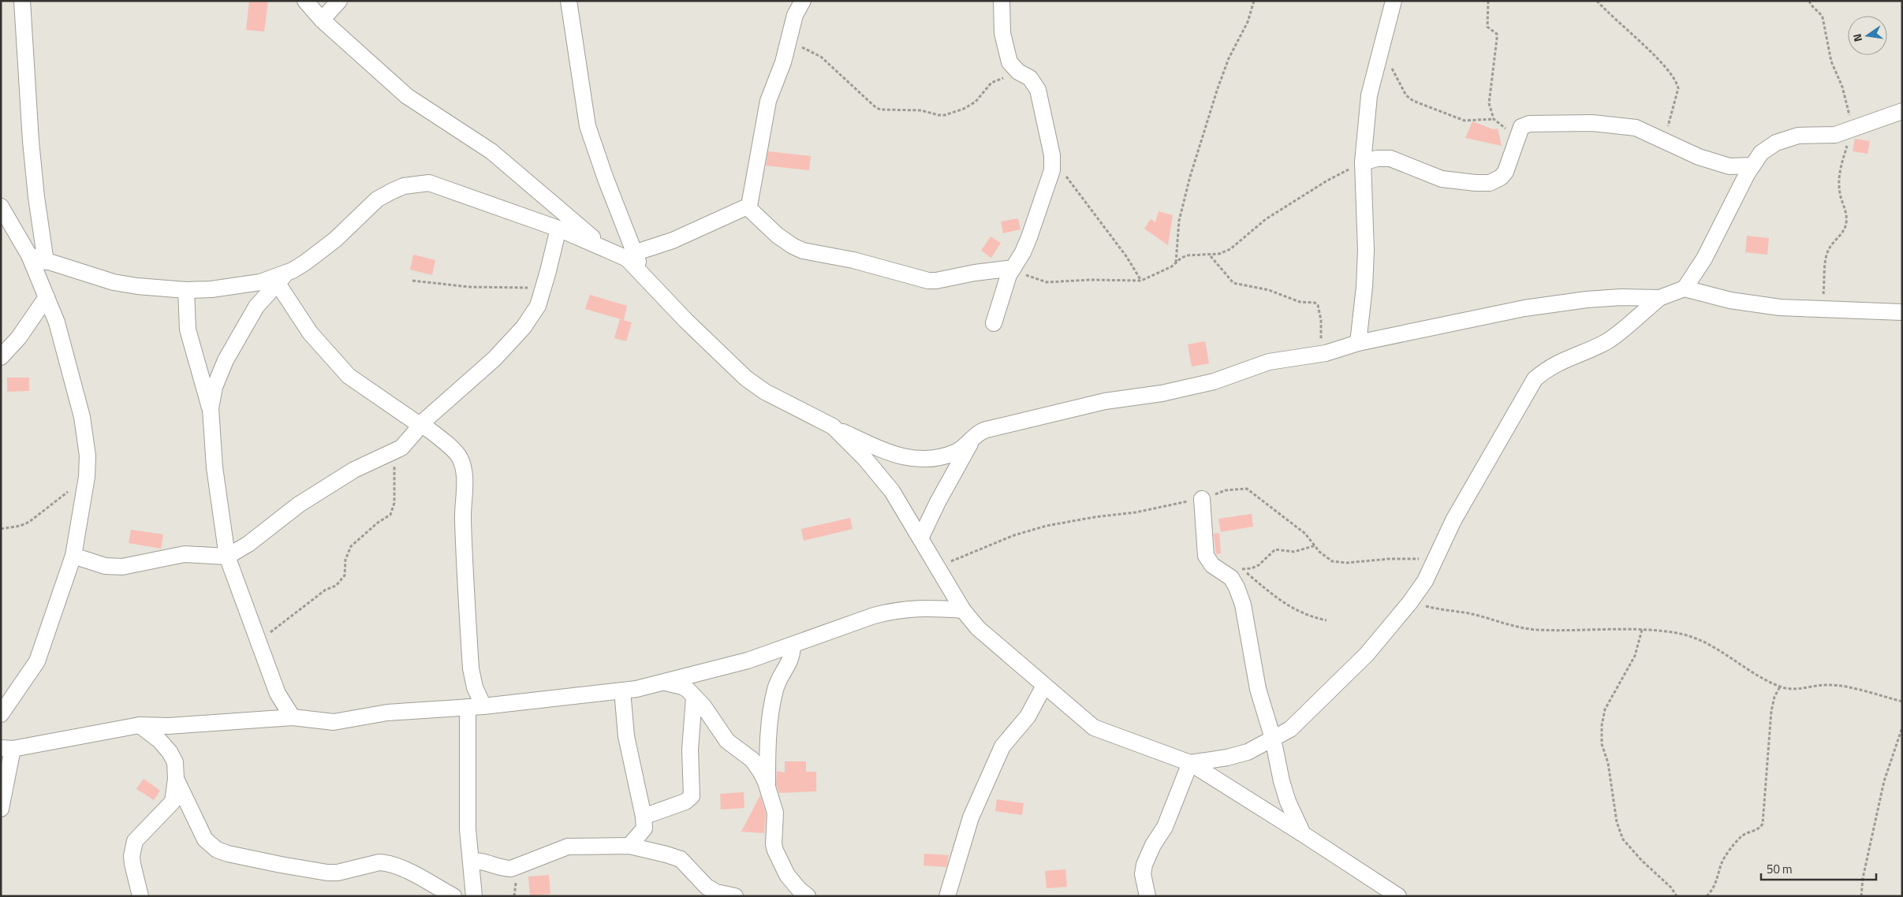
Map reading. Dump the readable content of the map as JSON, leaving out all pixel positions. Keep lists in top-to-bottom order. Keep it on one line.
{"scale_bar":"50 m","north":"left"}
